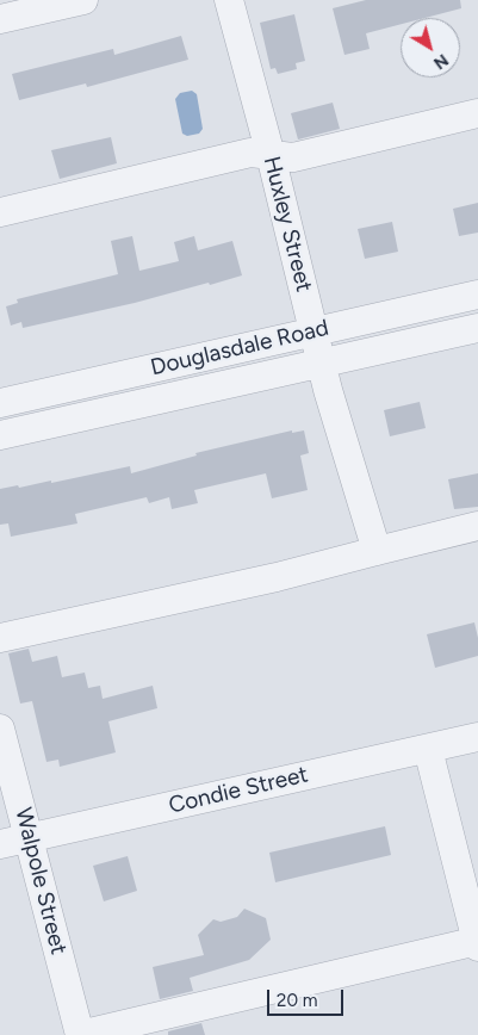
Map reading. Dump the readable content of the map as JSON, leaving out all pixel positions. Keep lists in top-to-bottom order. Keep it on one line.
{"streets":{"street":["Huxley Street","Douglasdale Road","Condie Street","Walpole Street"]},"crossings":[["Huxley Street","Douglasdale Road"],["Condie Street","Walpole Street"]],"scale_bar":"20 m","north":"bottom right"}
